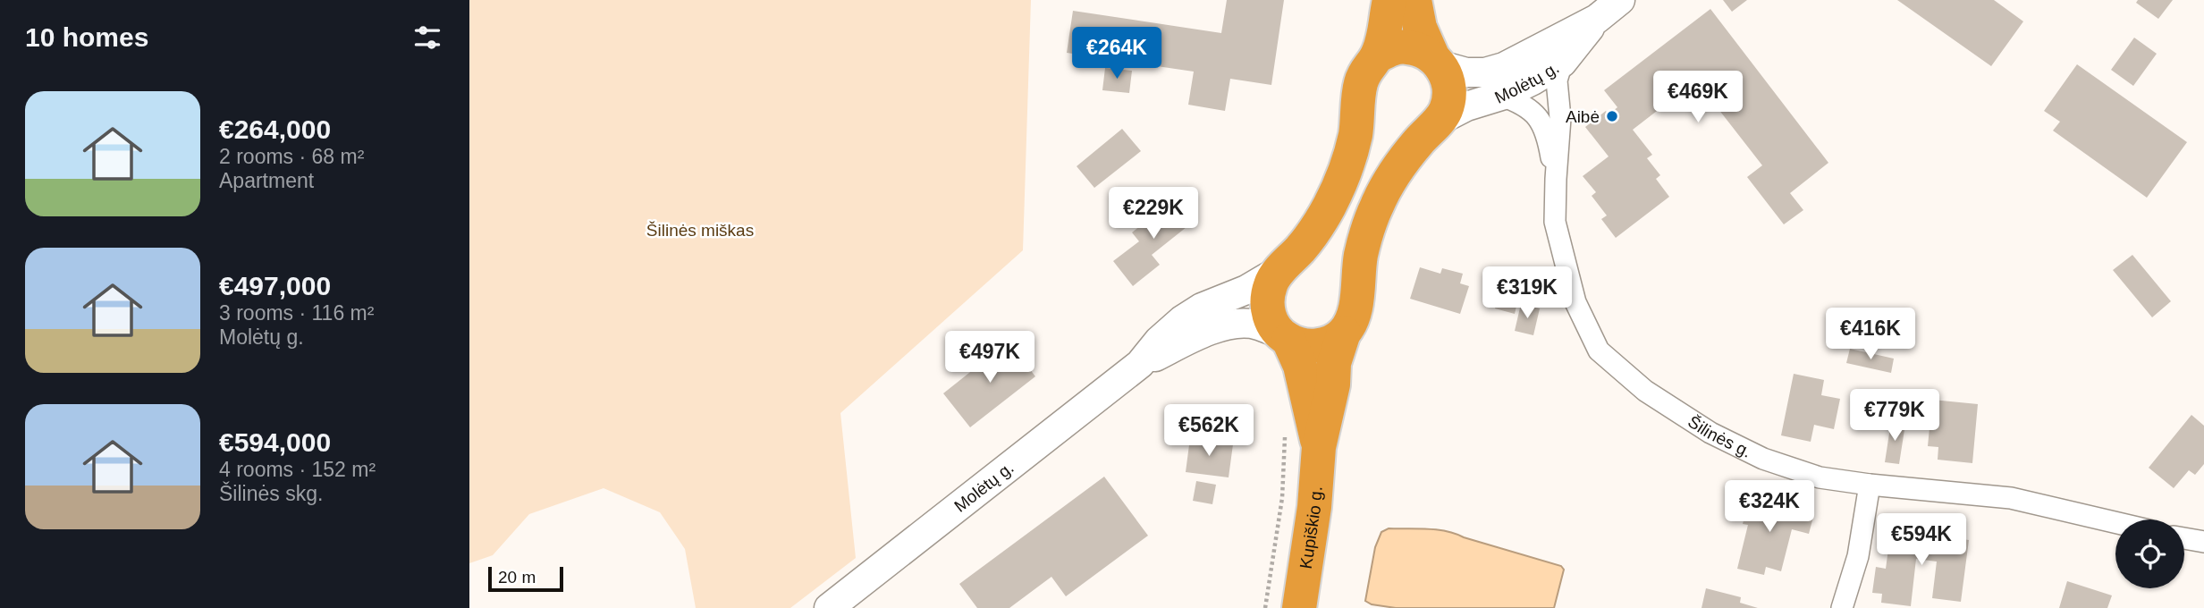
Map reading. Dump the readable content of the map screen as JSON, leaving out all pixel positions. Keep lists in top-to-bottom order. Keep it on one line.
{"streets":{"highway":["Kupiškio g."],"main road":["Molėtų g."],"street":["Šilinės g."]},"crossings":[["Molėtų g.","Šilinės g."],["Molėtų g.","Kupiškio g."]],"parks":["Šilinės miškas"],"places":["Aibė"],"scale_bar":"20 m","page":{"heading":"10 homes","price":["€264K","€469K","€229K","€319K","€416K","€497K","€779K","€562K","€324K","€594K"],"list":[{"name":"€264,000","note":"2 rooms · 68 m² · Apartment"},{"name":"€497,000","note":"3 rooms · 116 m² · Molėtų g."},{"name":"€594,000","note":"4 rooms · 152 m² · Šilinės skg."}],"scale":"20 m"}}
